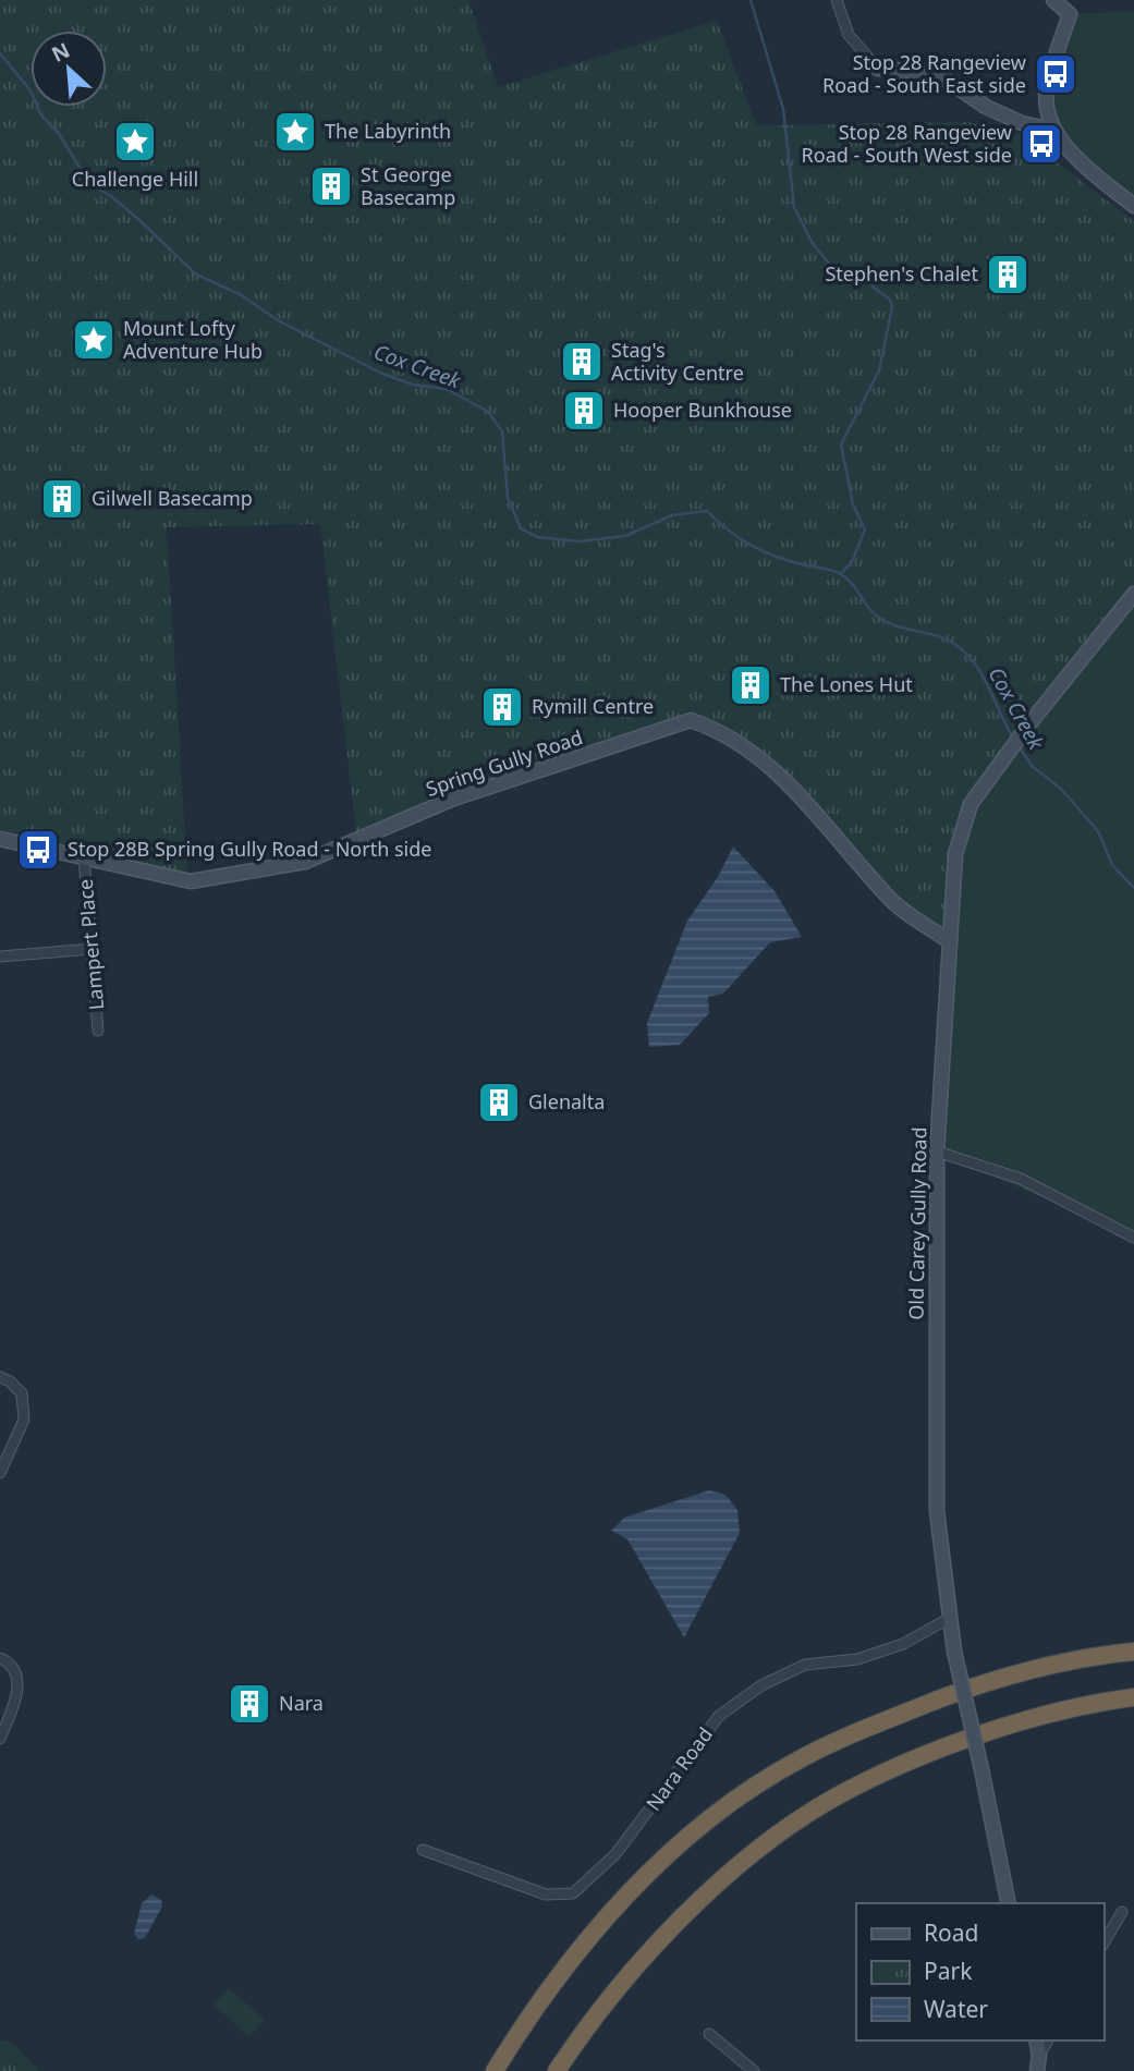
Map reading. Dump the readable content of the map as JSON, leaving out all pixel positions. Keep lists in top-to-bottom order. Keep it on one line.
{"streets":{"main road":["Spring Gully Road","Old Carey Gully Road"],"street":["Lampert Place","Nara Road"]},"crossings":[["Spring Gully Road","Lampert Place"],["Spring Gully Road","Old Carey Gully Road"],["Old Carey Gully Road","Nara Road"]],"water":["Cox Creek"],"places":{"bus stop":["Stop 28 Rangeview Road - South East side","Stop 28 Rangeview Road - South West side","Stop 28B Spring Gully Road - North side"],"place":["The Labyrinth","Challenge Hill","Mount Lofty Adventure Hub"],"building":["St George Basecamp","Stephen's Chalet","Stag's Activity Centre","Hooper Bunkhouse","Gilwell Basecamp","The Lones Hut","Rymill Centre","Glenalta","Nara"]},"legend":["Road","Park","Water"],"north":"top left"}
